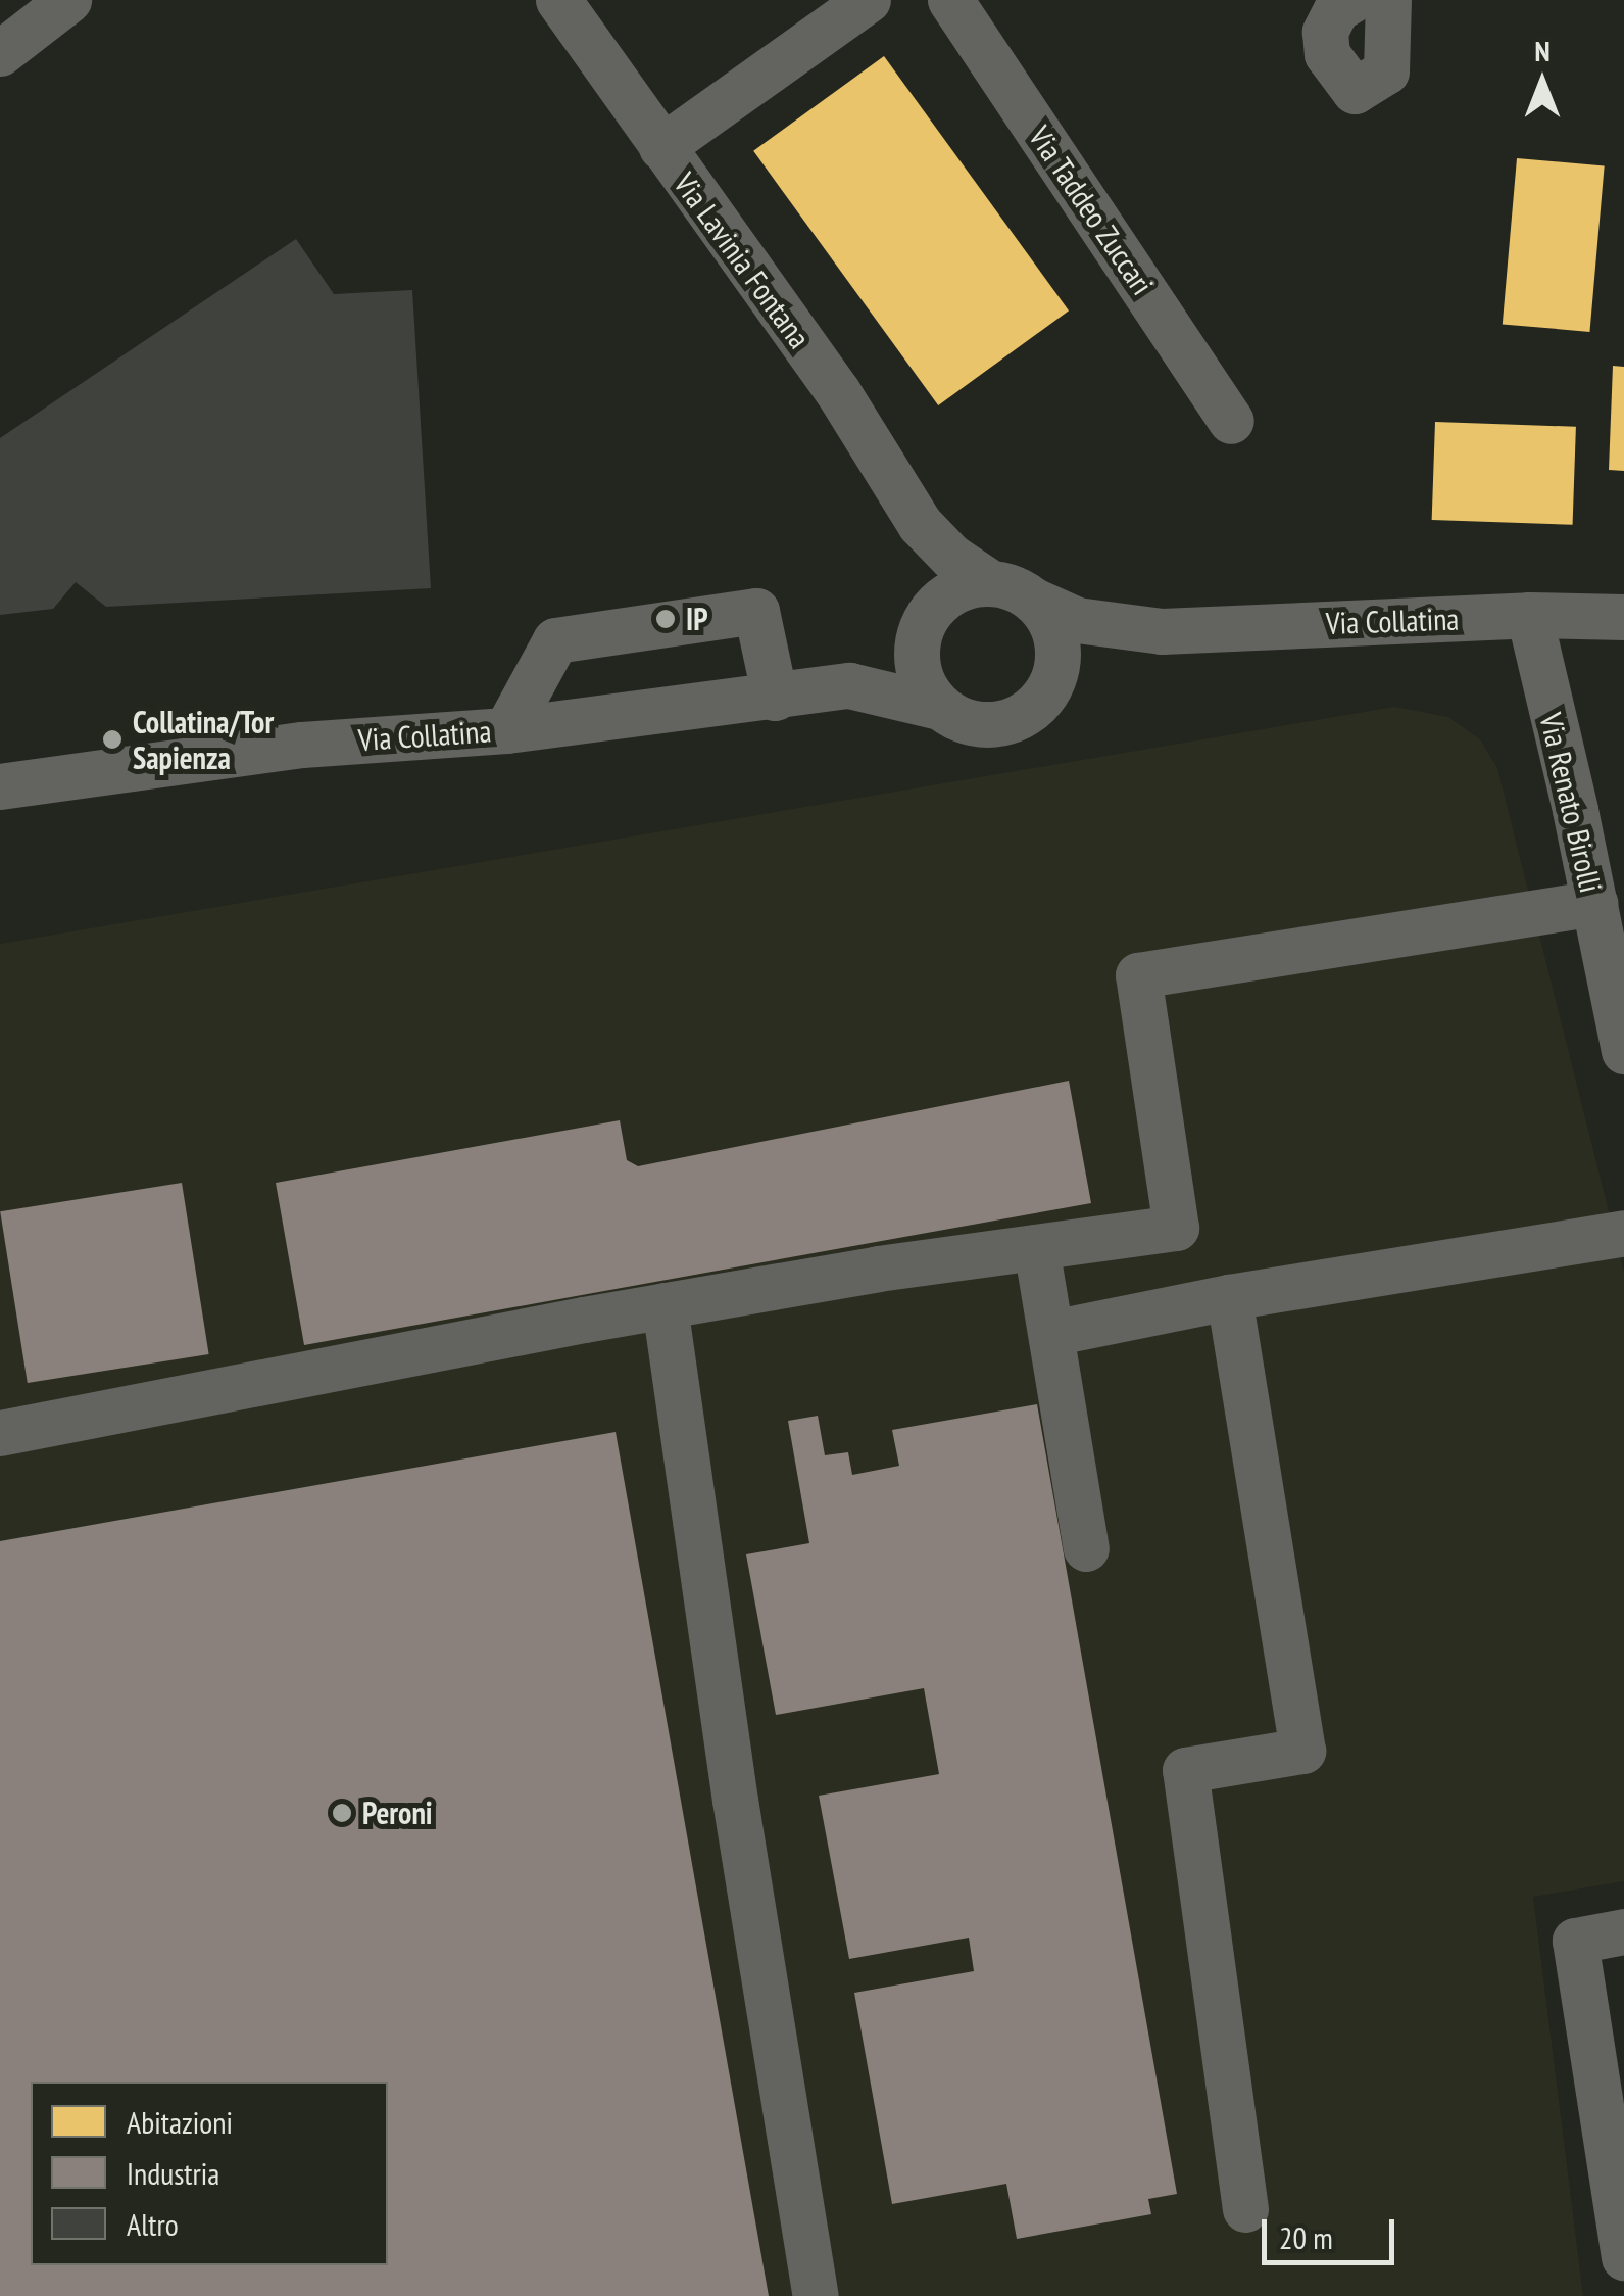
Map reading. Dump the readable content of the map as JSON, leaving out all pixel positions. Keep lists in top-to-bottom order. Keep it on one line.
{"streets":{"street":["Via Taddeo Zuccari","Via Lavinia Fontana","Via Collatina","Via Renato Birolli"]},"crossings":[["Via Lavinia Fontana","Via Collatina"],["Via Collatina","Via Renato Birolli"]],"places":["IP","Collatina/Tor Sapienza","Peroni"],"legend":["Abitazioni","Industria","Altro"],"scale_bar":"20 m","north":"top"}
